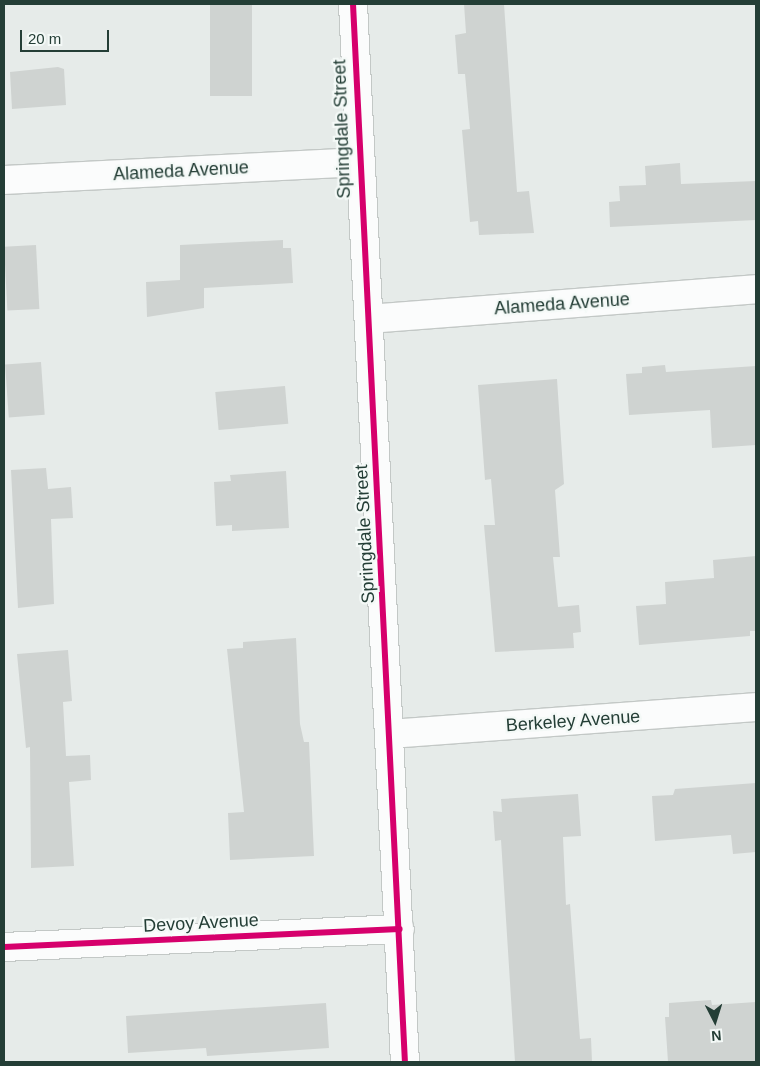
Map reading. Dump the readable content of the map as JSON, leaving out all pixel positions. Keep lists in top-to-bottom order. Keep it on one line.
{"streets":{"street":["Springdale Street","Alameda Avenue","Berkeley Avenue","Devoy Avenue"]},"crossings":[["Springdale Street","Alameda Avenue"],["Springdale Street","Berkeley Avenue"],["Springdale Street","Devoy Avenue"]],"scale_bar":"20 m","north":"bottom"}
